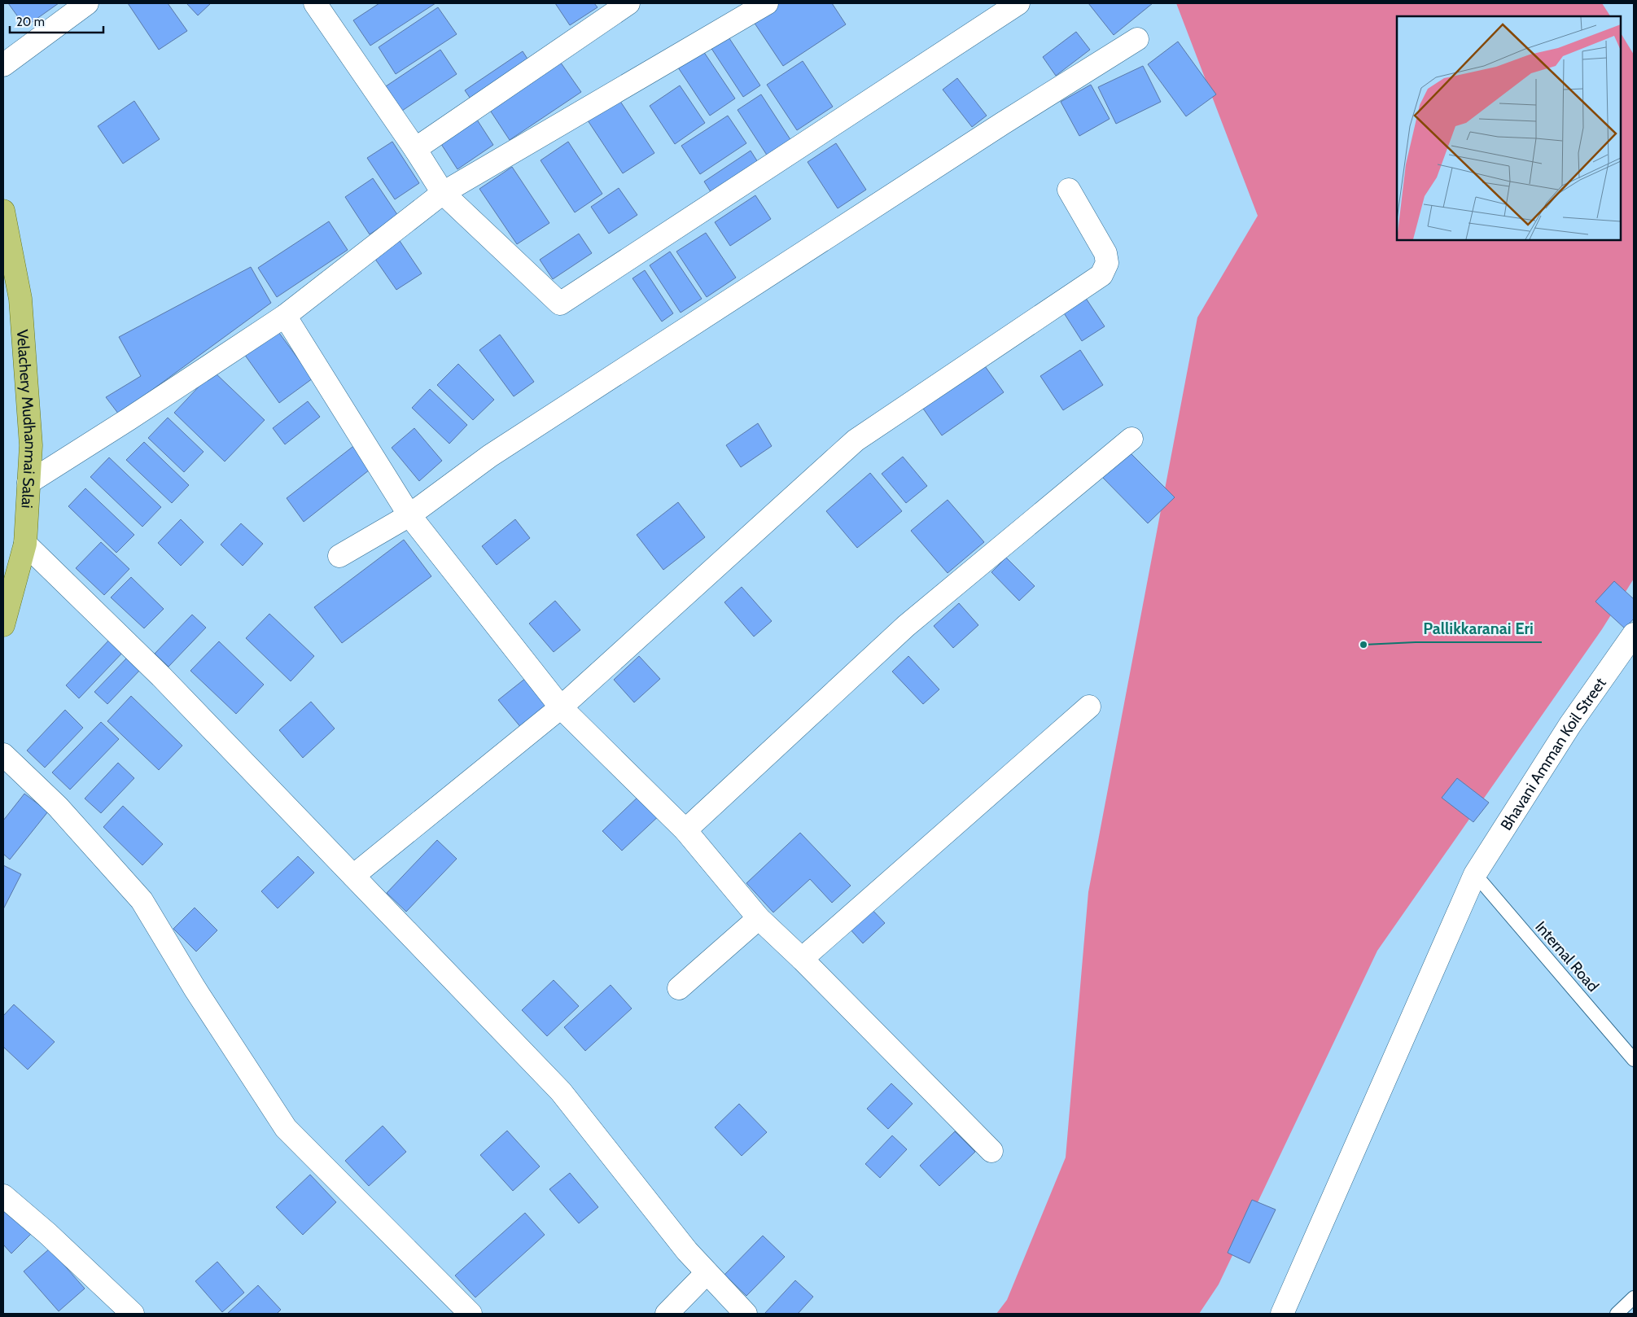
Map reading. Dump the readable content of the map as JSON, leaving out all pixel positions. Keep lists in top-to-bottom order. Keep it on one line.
{"streets":{"main road":["Velachery Mudhanmai Salai"],"street":["Bhavani Amman Koil Street"],"lane":["Internal Road"]},"crossings":[["Bhavani Amman Koil Street","Internal Road"]],"places":["Pallikkaranai Eri"],"scale_bar":"20 m"}
